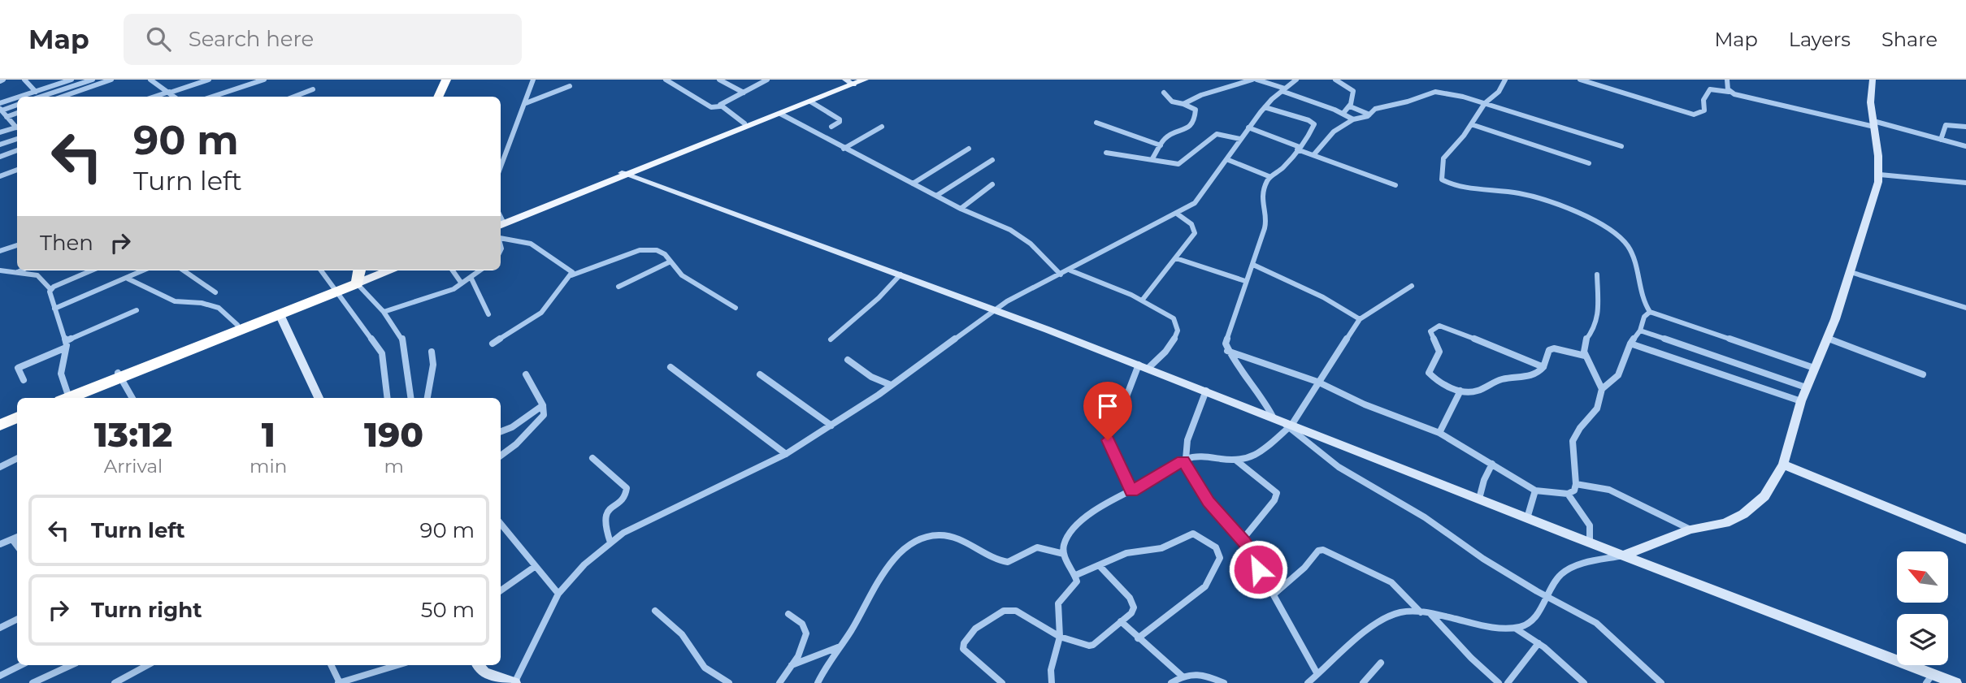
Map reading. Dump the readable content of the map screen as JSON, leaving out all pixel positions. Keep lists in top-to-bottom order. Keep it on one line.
{"north":"top left","page":{"header":"Map","search":"Search here","nav":["Map","Layers","Share"],"turn":["90 m","Turn left"],"then":"Then","eta":["13:12","Arrival","1","min","190","m"],"list":[{"name":"Turn left","value":"90 m"},{"name":"Turn right","value":"50 m"}]}}
